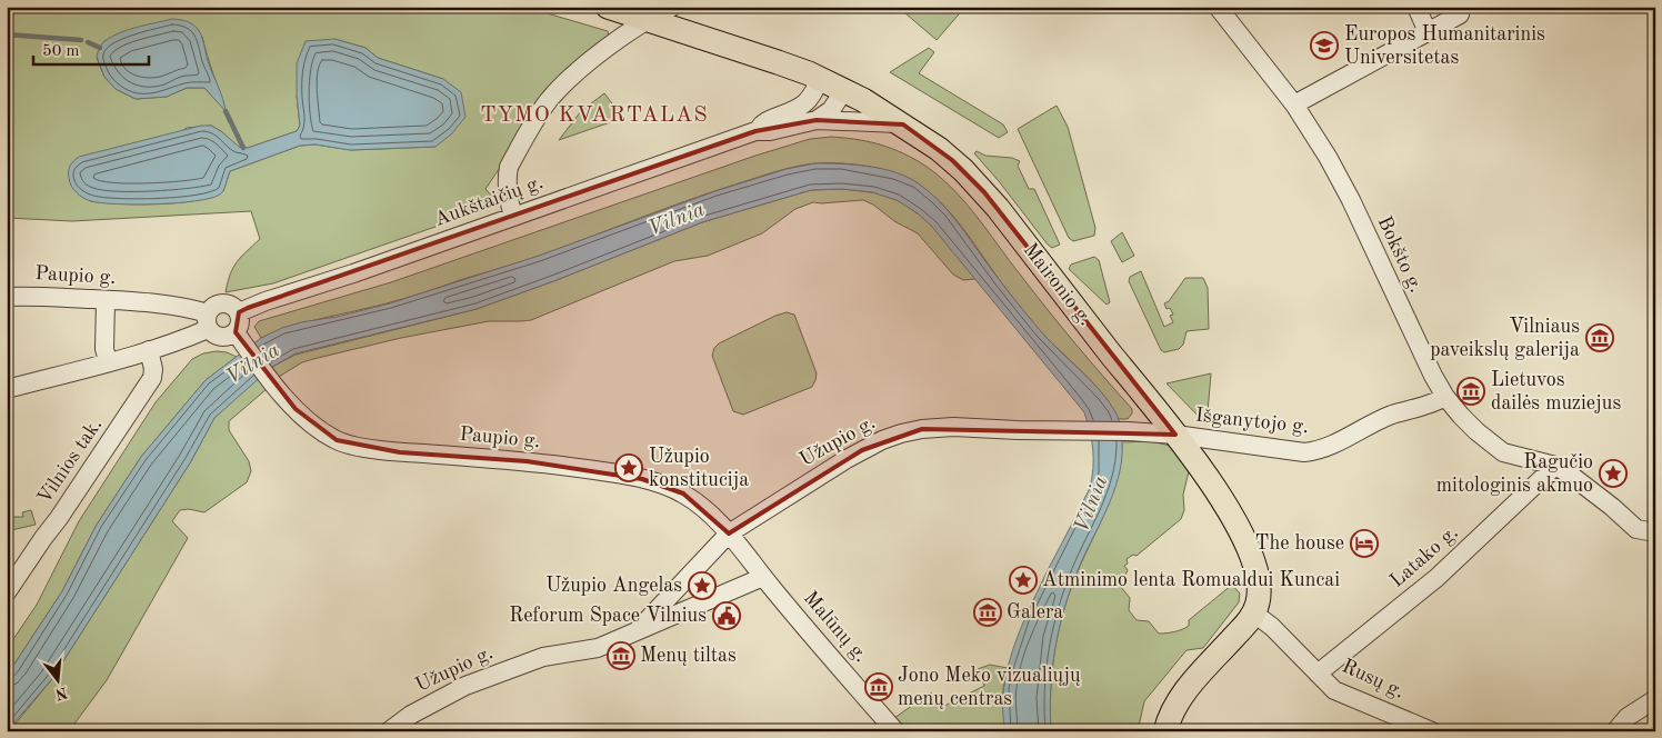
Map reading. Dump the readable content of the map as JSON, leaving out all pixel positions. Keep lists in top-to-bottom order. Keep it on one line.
{"streets":{"main road":["Maironio g."],"street":["Aukštaičių g.","Bokšto g.","Paupio g.","Išganytojo g.","Užupio g.","Vilnios tak.","Latako g.","Malūnų g.","Rusų g."]},"crossings":[["Aukštaičių g.","Paupio g."],["Aukštaičių g.","Maironio g."],["Bokšto g.","Išganytojo g."],["Bokšto g.","Latako g."],["Paupio g.","Užupio g."],["Maironio g.","Išganytojo g."],["Maironio g.","Užupio g."],["Maironio g.","Rusų g."],["Išganytojo g.","Užupio g."],["Užupio g.","Malūnų g."],["Latako g.","Rusų g."]],"districts":["TYMO KVARTALAS"],"water":["Vilnia"],"places":{"school or university":["Europos Humanitarinis Universitetas"],"museum":["Vilniaus paveikslų galerija","Lietuvos dailės muziejus","Galera","Menų tiltas","Jono Meko vizualiųjų menų centras"],"place":["Užupio konstitucija","Ragučio mitologinis akmuo","Atminimo lenta Romualdui Kuncai","Užupio Angelas"],"hotel":["The house"],"public building":["Reforum Space Vilnius"]},"scale_bar":"50 m","north":"bottom"}
